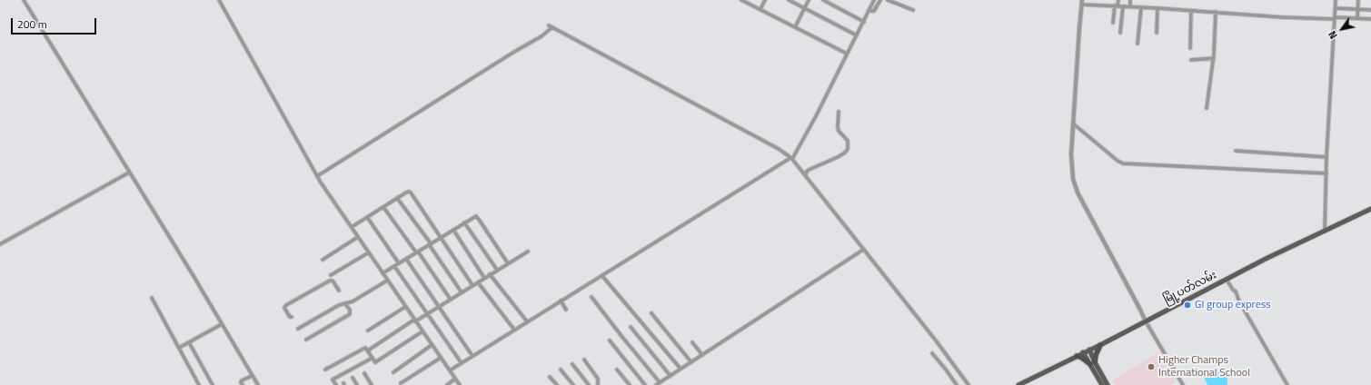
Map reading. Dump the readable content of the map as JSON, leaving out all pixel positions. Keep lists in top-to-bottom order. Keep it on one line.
{"streets":{"main road":["မြို့ပတ်လမ်း"]},"places":["GI group express","Higher Champs International School"],"scale_bar":"200 m","north":"bottom left"}
